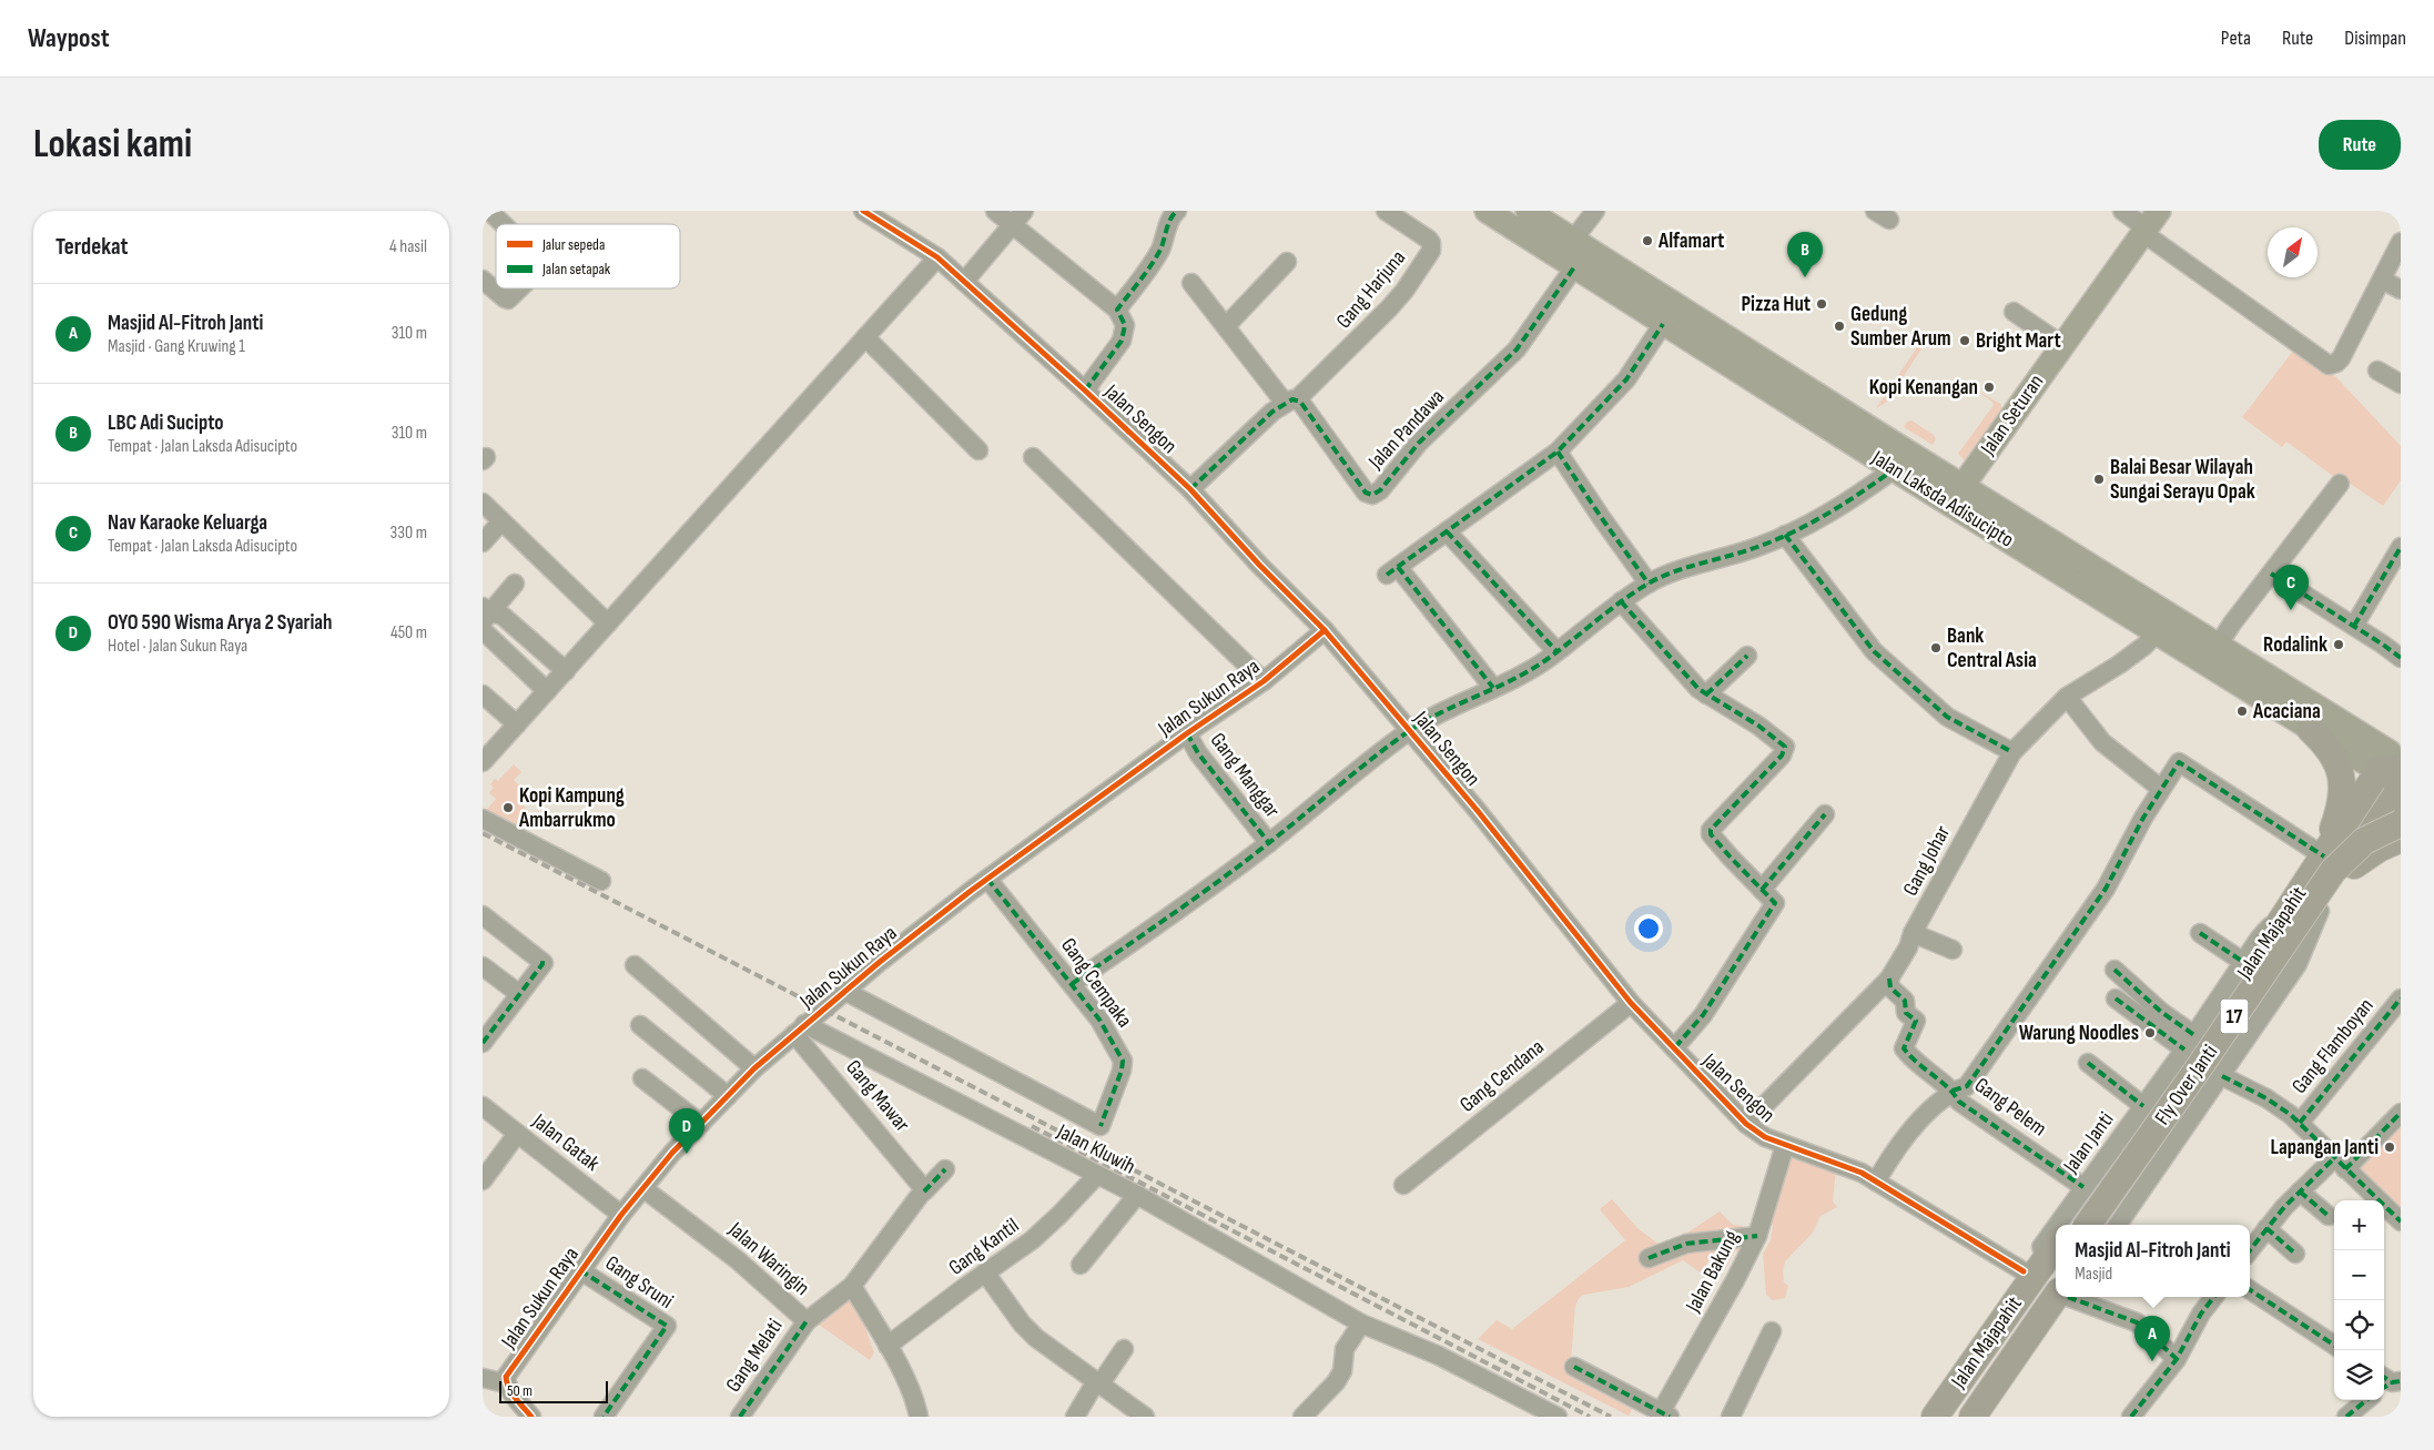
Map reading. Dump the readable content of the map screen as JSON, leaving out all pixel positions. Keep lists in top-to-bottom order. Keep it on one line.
{"streets":{"highway":["Jalan Majapahit","17","Fly Over Janti"],"main road":["Jalan Seturan","Jalan Laksda Adisucipto"],"street":["Gang Harjuna","Jalan Sengon","Jalan Pandawa","Jalan Sukun Raya","Gang Manggar","Gang Johar","Gang Cempaka","Gang Flamboyan","Gang Cendana","Gang Mawar","Gang Pelem","Jalan Gatak","Jalan Janti","Jalan Kluwih","Gang Kantil","Jalan Waringin","Jalan Bakung","Gang Sruni","Gang Melati"]},"crossings":[["Gang Harjuna","Jalan Pandawa"],["Jalan Seturan","Jalan Laksda Adisucipto"],["Jalan Sengon","Jalan Sukun Raya"],["Jalan Sengon","Gang Johar"],["Jalan Sengon","Gang Cendana"],["Jalan Sengon","Jalan Janti"],["Jalan Sengon","Jalan Bakung"],["Jalan Pandawa","Jalan Laksda Adisucipto"],["Jalan Laksda Adisucipto","Gang Johar"],["Jalan Laksda Adisucipto","Jalan Majapahit"],["Jalan Laksda Adisucipto","17"],["Jalan Sukun Raya","Gang Manggar"],["Jalan Sukun Raya","Gang Cempaka"],["Jalan Sukun Raya","Gang Mawar"],["Jalan Sukun Raya","Jalan Gatak"],["Jalan Sukun Raya","Jalan Kluwih"],["Jalan Sukun Raya","Jalan Waringin"],["Jalan Sukun Raya","Gang Sruni"],["Gang Johar","Gang Pelem"],["Jalan Majapahit","17"],["Jalan Majapahit","Jalan Janti"],["Gang Mawar","Jalan Kluwih"],["Gang Mawar","Jalan Waringin"],["Gang Pelem","Jalan Janti"],["Jalan Kluwih","Gang Kantil"],["Jalan Waringin","Gang Melati"]],"places":["Alfamart","Pizza Hut","Gedung Sumber Arum","Bright Mart","Kopi Kenangan","Balai Besar Wilayah Sungai Serayu Opak","Rodalink","Bank Central Asia","Acaciana","Kopi Kampung Ambarrukmo","Warung Noodles","Lapangan Janti"],"legend":["Jalur sepeda","Jalan setapak"],"scale_bar":"50 m","north":"top right","page":{"header":"Waypost","nav":["Peta","Rute","Disimpan"],"buttons":"Rute","title":"Lokasi kami","heading":["Terdekat","4 hasil"],"pins":["B","C","D","A"],"list":[{"mark":"A","name":"Masjid Al-Fitroh Janti","note":"Masjid · Gang Kruwing 1","value":"310 m"},{"mark":"B","name":"LBC Adi Sucipto","note":"Tempat · Jalan Laksda Adisucipto","value":"310 m"},{"mark":"C","name":"Nav Karaoke Keluarga","note":"Tempat · Jalan Laksda Adisucipto","value":"330 m"},{"mark":"D","name":"OYO 590 Wisma Arya 2 Syariah","note":"Hotel · Jalan Sukun Raya","value":"450 m"}],"map_buttons":["+","−"],"popup":["Masjid Al-Fitroh Janti","Masjid"],"scale":"50 m"}}
